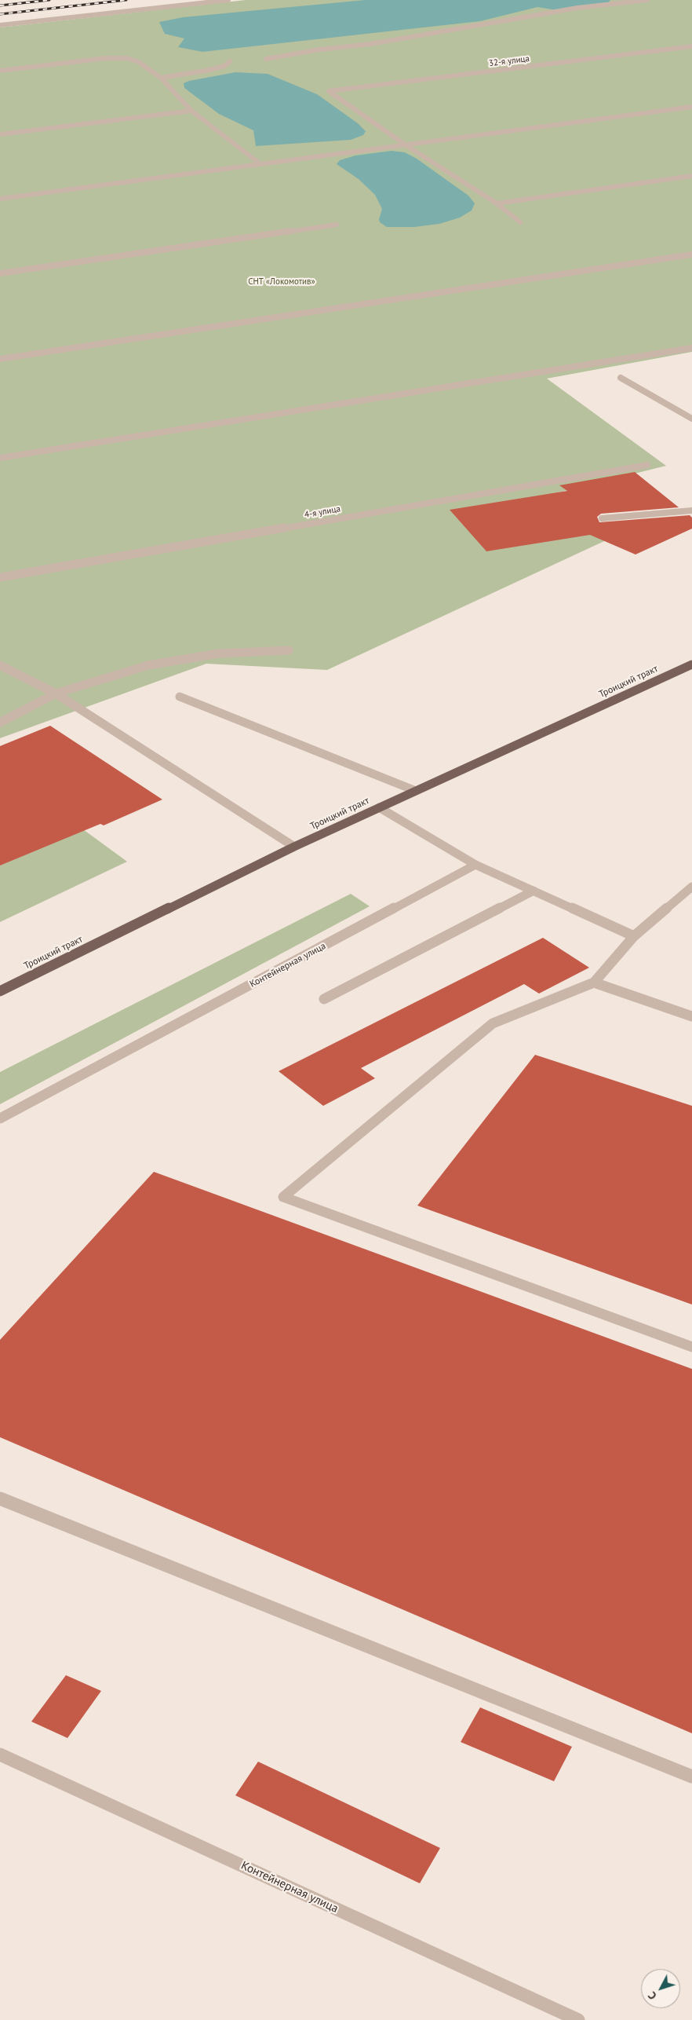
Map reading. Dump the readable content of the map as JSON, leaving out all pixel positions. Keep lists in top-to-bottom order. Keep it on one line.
{"streets":{"main road":["Троицкий тракт"],"street":["32-я улица","4-я улица","Контейнерная улица"]},"parks":["СНТ «Локомотив»"],"north":"bottom left"}
